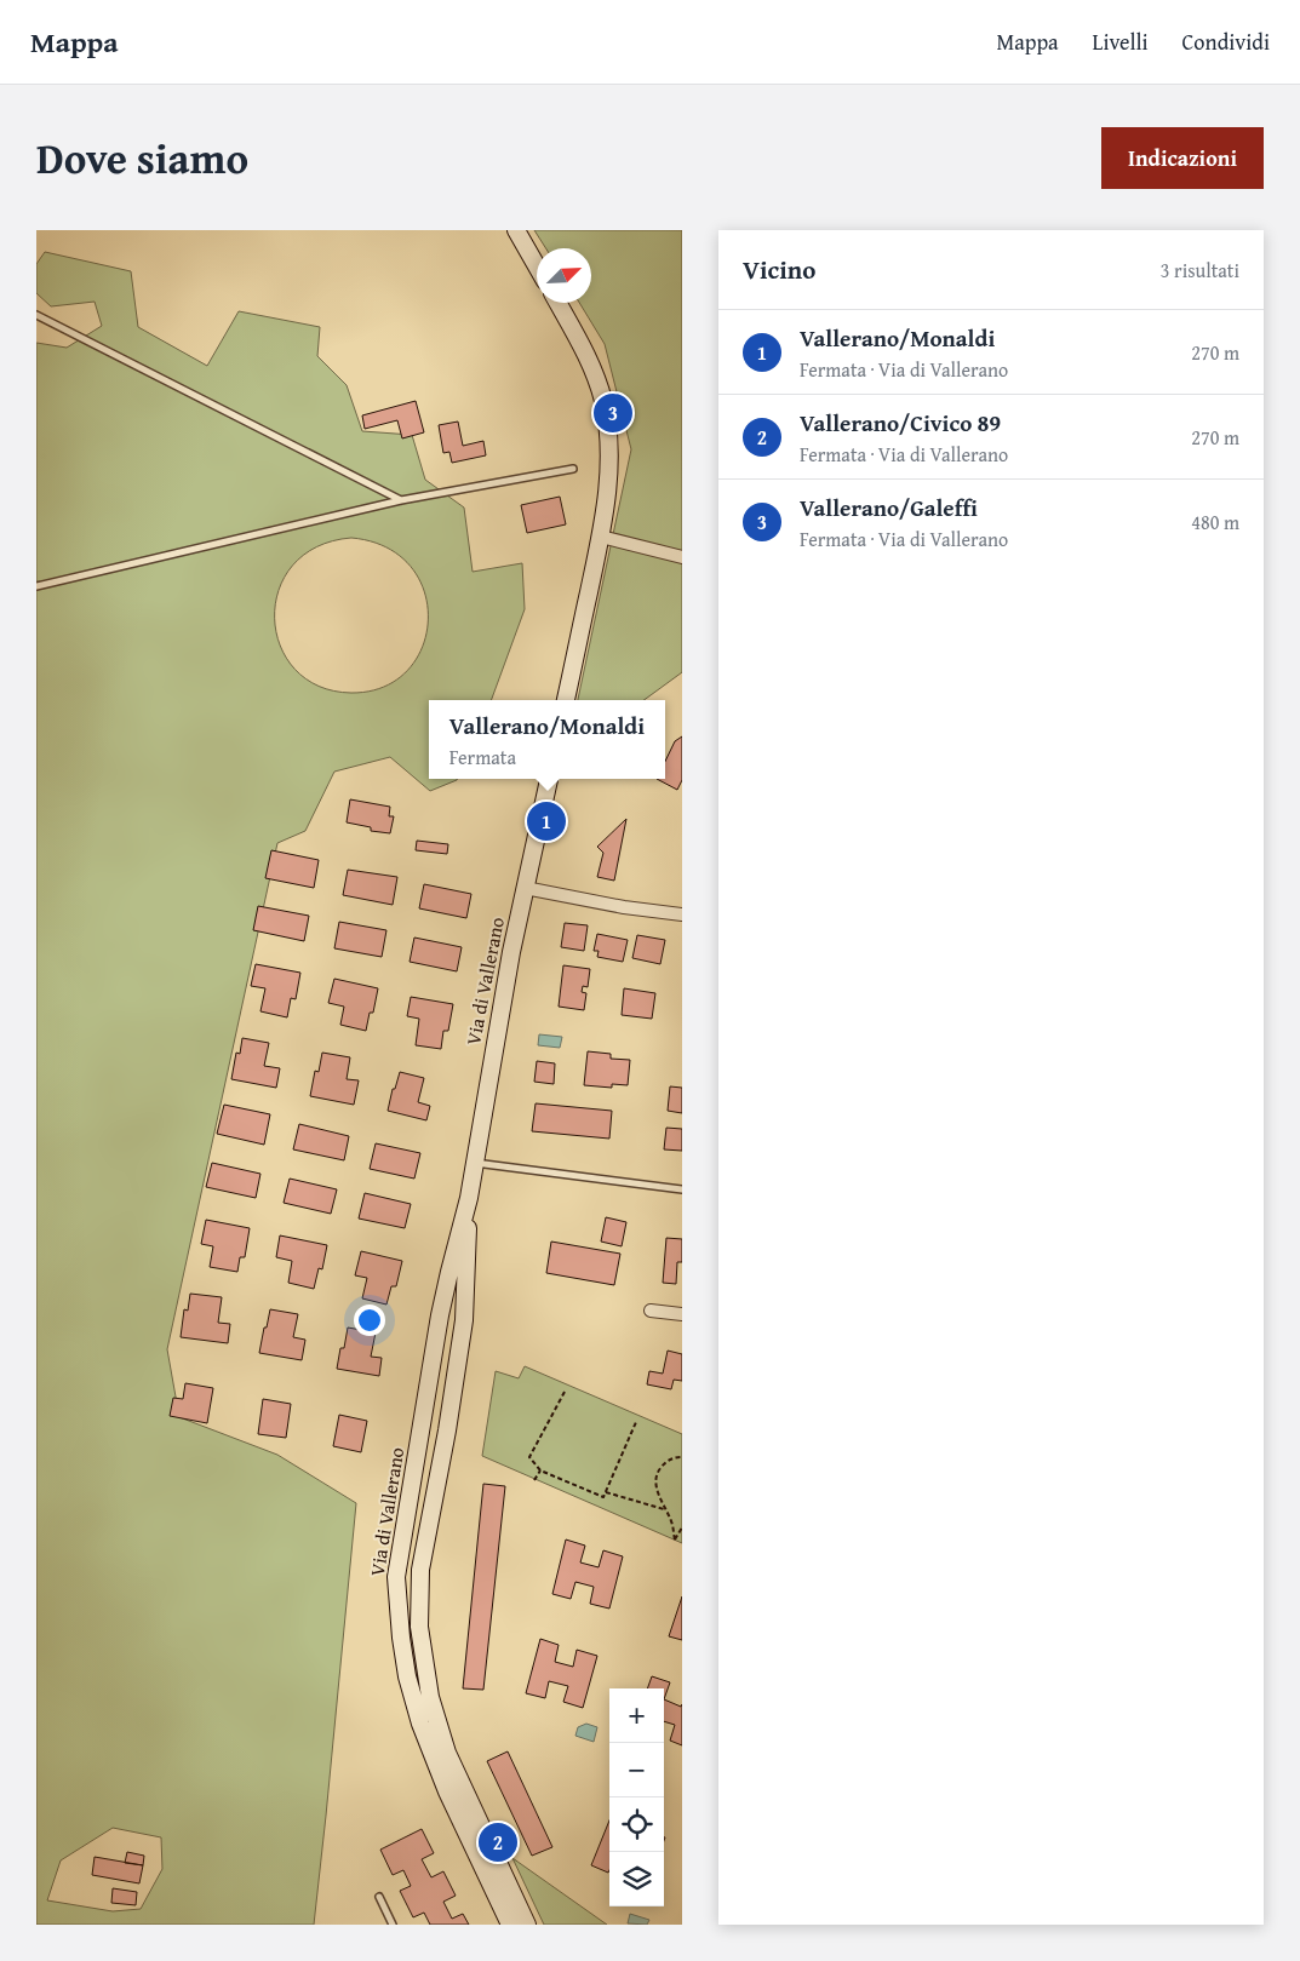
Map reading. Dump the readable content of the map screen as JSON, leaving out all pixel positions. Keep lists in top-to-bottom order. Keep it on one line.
{"streets":{"street":["Via di Vallerano"]},"north":"top right","page":{"header":"Mappa","nav":["Mappa","Livelli","Condividi"],"title":"Dove siamo","buttons":"Indicazioni","heading":["Vicino","3 risultati"],"list":[{"mark":"1","name":"Vallerano/Monaldi","note":"Fermata · Via di Vallerano","value":"270 m"},{"mark":"2","name":"Vallerano/Civico 89","note":"Fermata · Via di Vallerano","value":"270 m"},{"mark":"3","name":"Vallerano/Galeffi","note":"Fermata · Via di Vallerano","value":"480 m"}],"pins":["3","1","2"],"popup":["Vallerano/Monaldi","Fermata"],"map_buttons":["+","−"]}}
